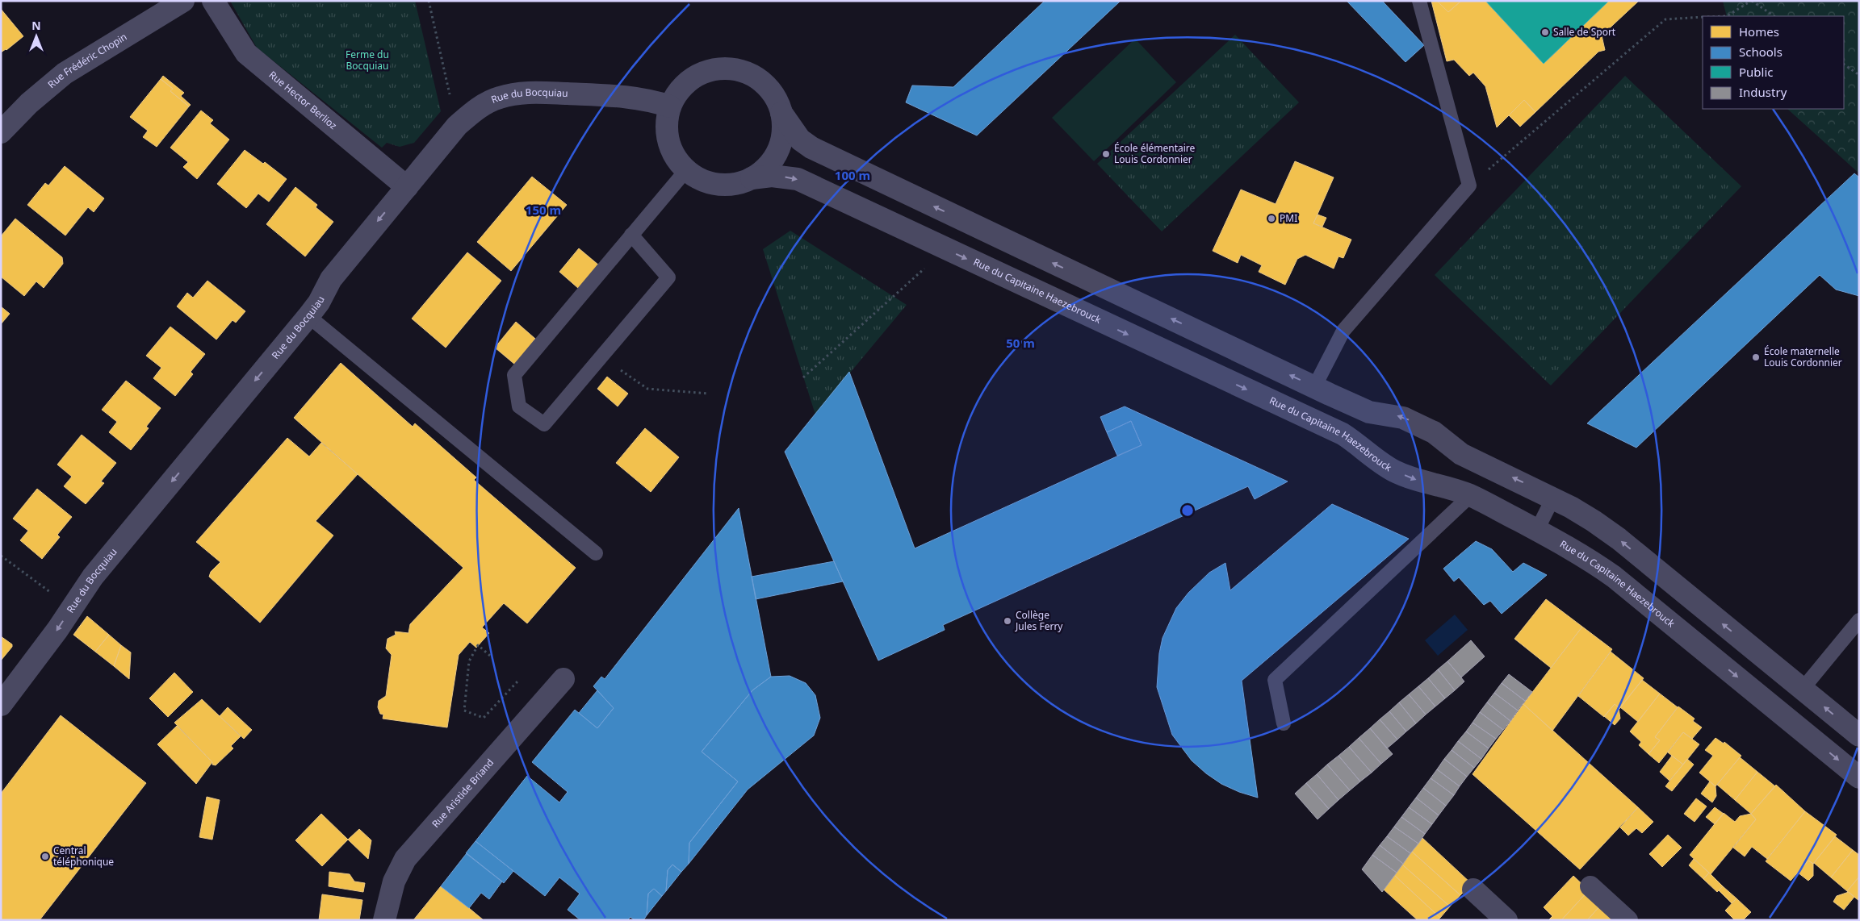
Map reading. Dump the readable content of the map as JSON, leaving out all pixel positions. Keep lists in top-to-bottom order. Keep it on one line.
{"streets":{"street":["Rue Frédéric Chopin","Rue du Bocquiau","Rue Hector Berlioz","Rue du Capitaine Haezebrouck","Rue Aristide Briand"]},"crossings":[["Rue du Bocquiau","Rue Hector Berlioz"],["Rue du Bocquiau","Rue du Capitaine Haezebrouck"]],"one_way":["Rue du Bocquiau"],"parks":["Ferme du Bocquiau"],"places":["Salle de Sport","École élémentaire Louis Cordonnier","PMI","École maternelle Louis Cordonnier","Collège Jules Ferry","Central téléphonique"],"legend":["Homes","Schools","Public","Industry"],"north":"top","rings":["100 m","150 m","50 m"]}
